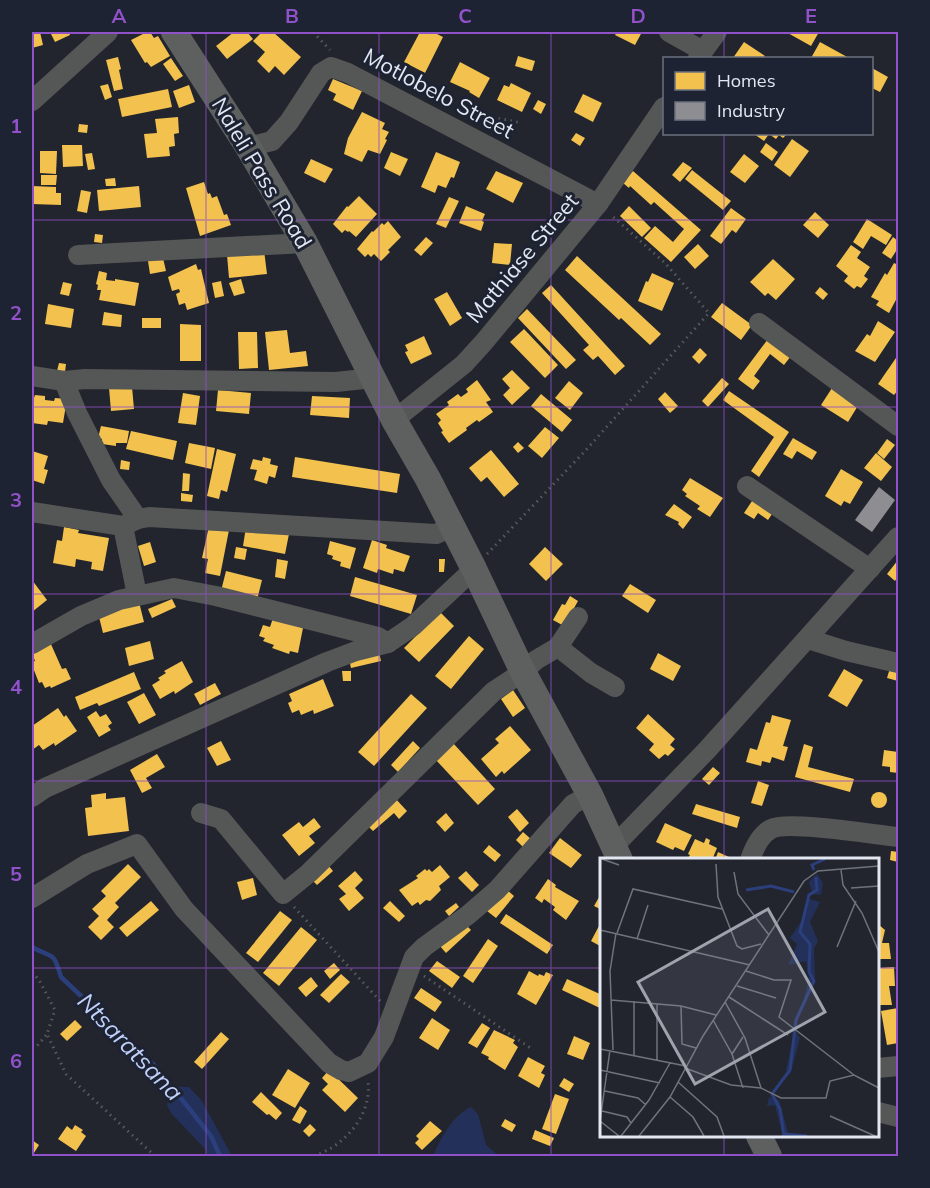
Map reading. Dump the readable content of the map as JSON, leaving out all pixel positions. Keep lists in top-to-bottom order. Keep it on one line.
{"streets":{"main road":["Naleli Pass Road"],"street":["Motlobelo Street","Mathiase Street"]},"crossings":[["Motlobelo Street","Naleli Pass Road"],["Motlobelo Street","Mathiase Street"],["Naleli Pass Road","Mathiase Street"]],"water":["Ntsaratsana"],"legend":["Homes","Industry"],"grid":{"columns":["A","B","C","D","E"],"rows":["1","2","3","4","5","6"]}}
